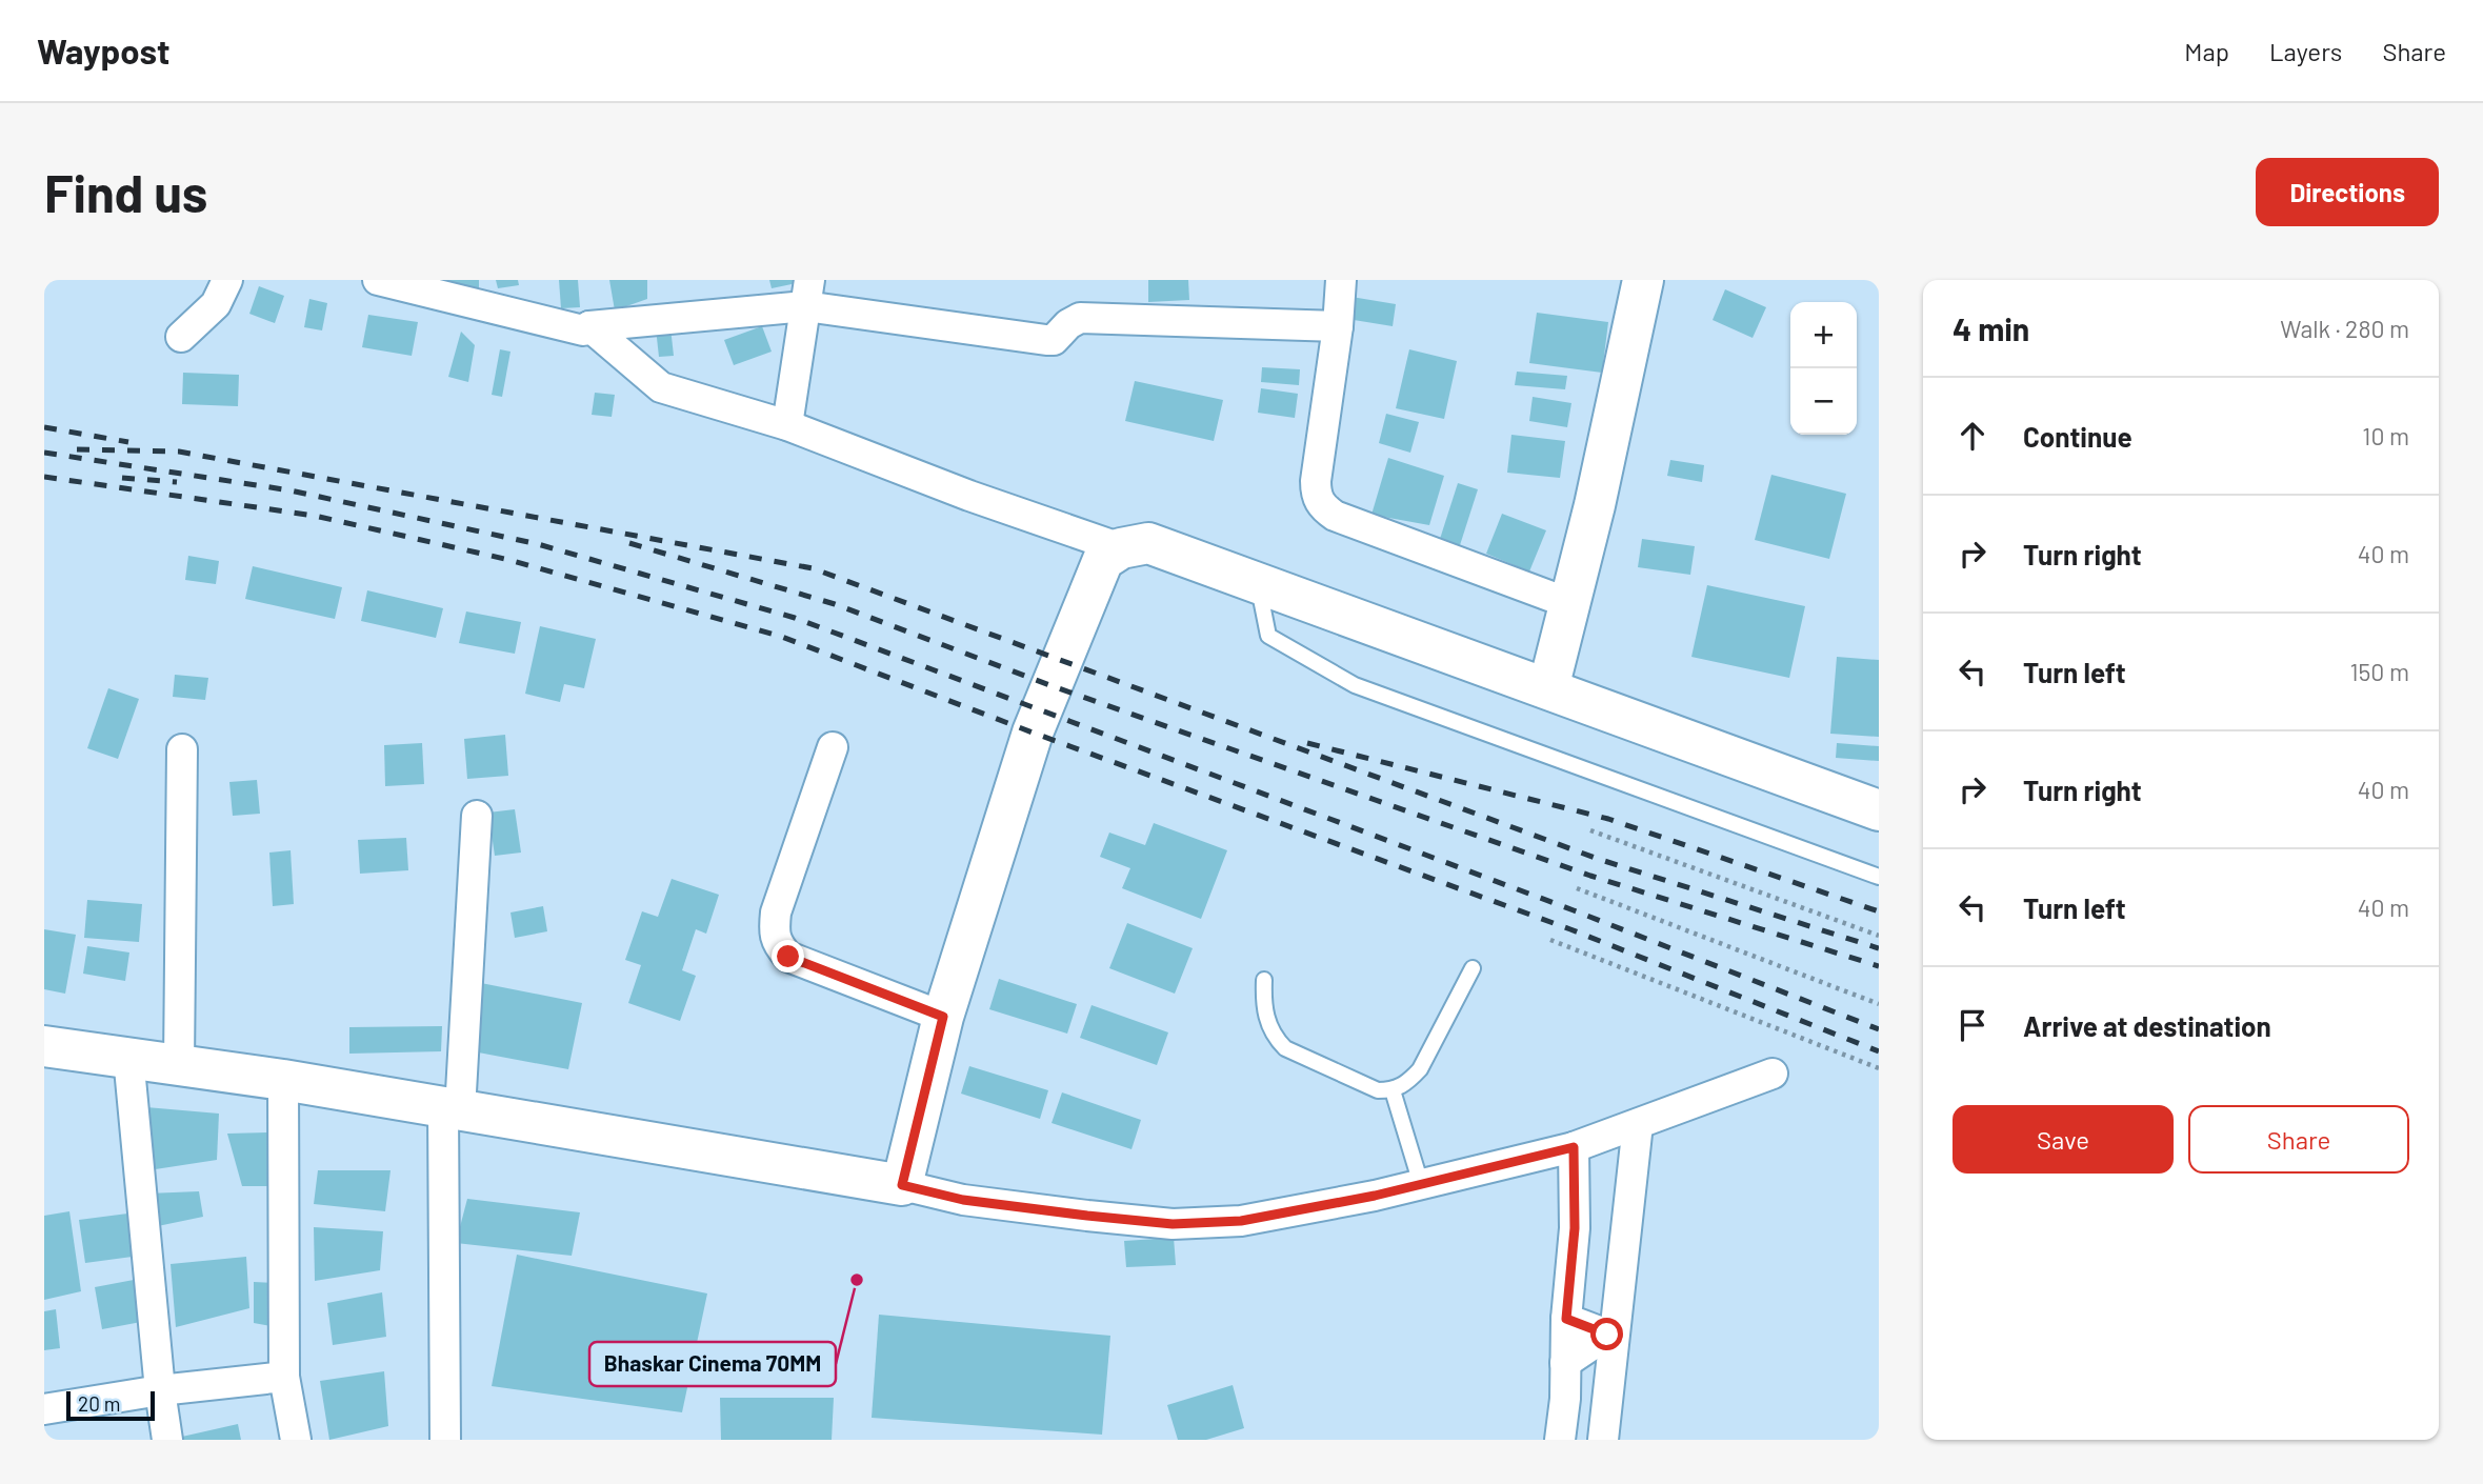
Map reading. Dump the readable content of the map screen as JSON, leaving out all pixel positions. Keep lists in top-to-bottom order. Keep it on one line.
{"places":["Bhaskar Cinema 70MM"],"scale_bar":"20 m","page":{"header":"Waypost","nav":["Map","Layers","Share"],"buttons":["Directions",["Save","Share"]],"title":"Find us","heading":["4 min","Walk · 280 m"],"map_buttons":["+","−"],"list":[["Continue","10 m"],["Turn right","40 m"],["Turn left","150 m"],["Turn right","40 m"],["Turn left","40 m"],"Arrive at destination"],"scale":"20 m"}}
